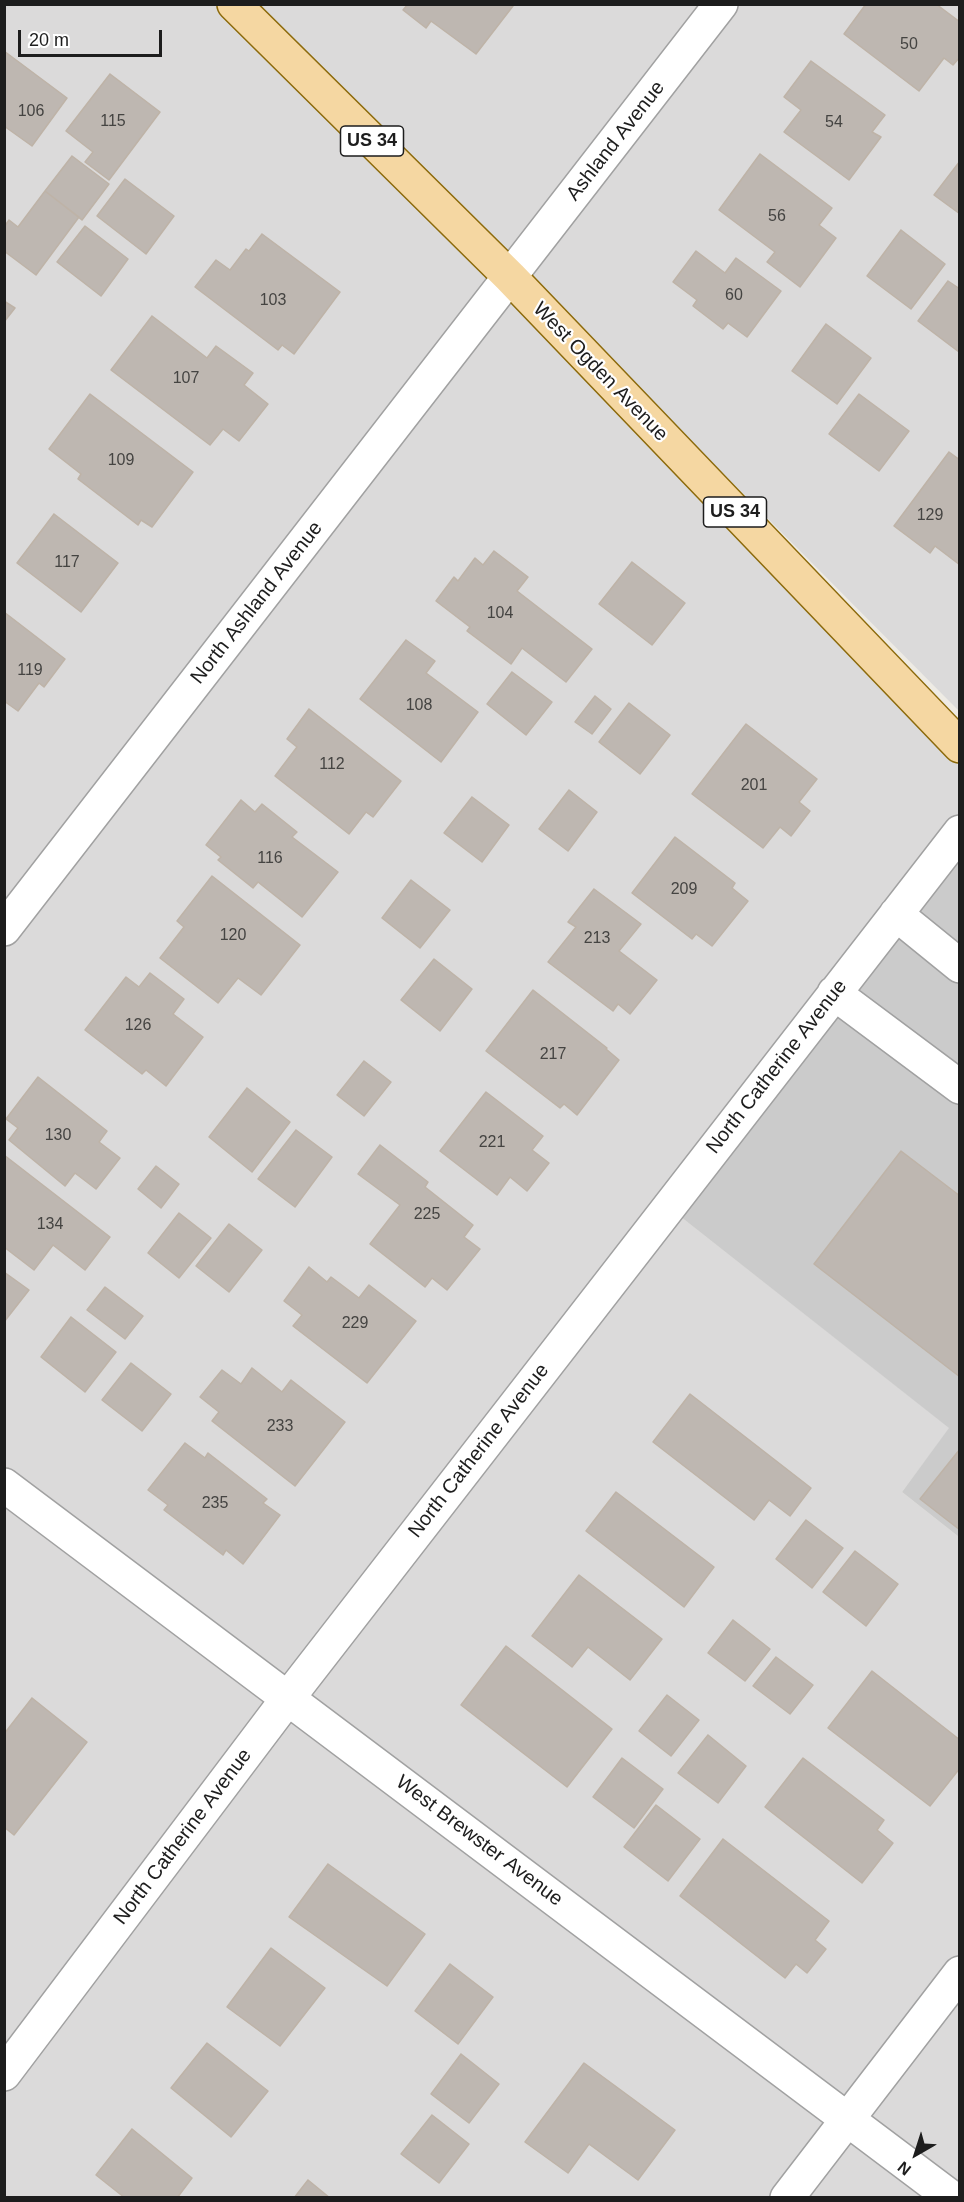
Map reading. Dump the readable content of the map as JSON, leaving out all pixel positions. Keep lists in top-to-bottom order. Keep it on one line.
{"streets":{"main road":["US 34","West Ogden Avenue"],"street":["Ashland Avenue","North Ashland Avenue","North Catherine Avenue","West Brewster Avenue"]},"crossings":[["Ashland Avenue","West Ogden Avenue"],["Ashland Avenue","North Ashland Avenue"],["West Ogden Avenue","North Ashland Avenue"],["North Catherine Avenue","West Brewster Avenue"]],"house_numbers":["50","106","115","54","56","60","103","107","109","129","117","104","119","108","112","201","116","209","120","213","126","217","130","221","225","134","229","233","235"],"scale_bar":"20 m","north":"bottom left"}
